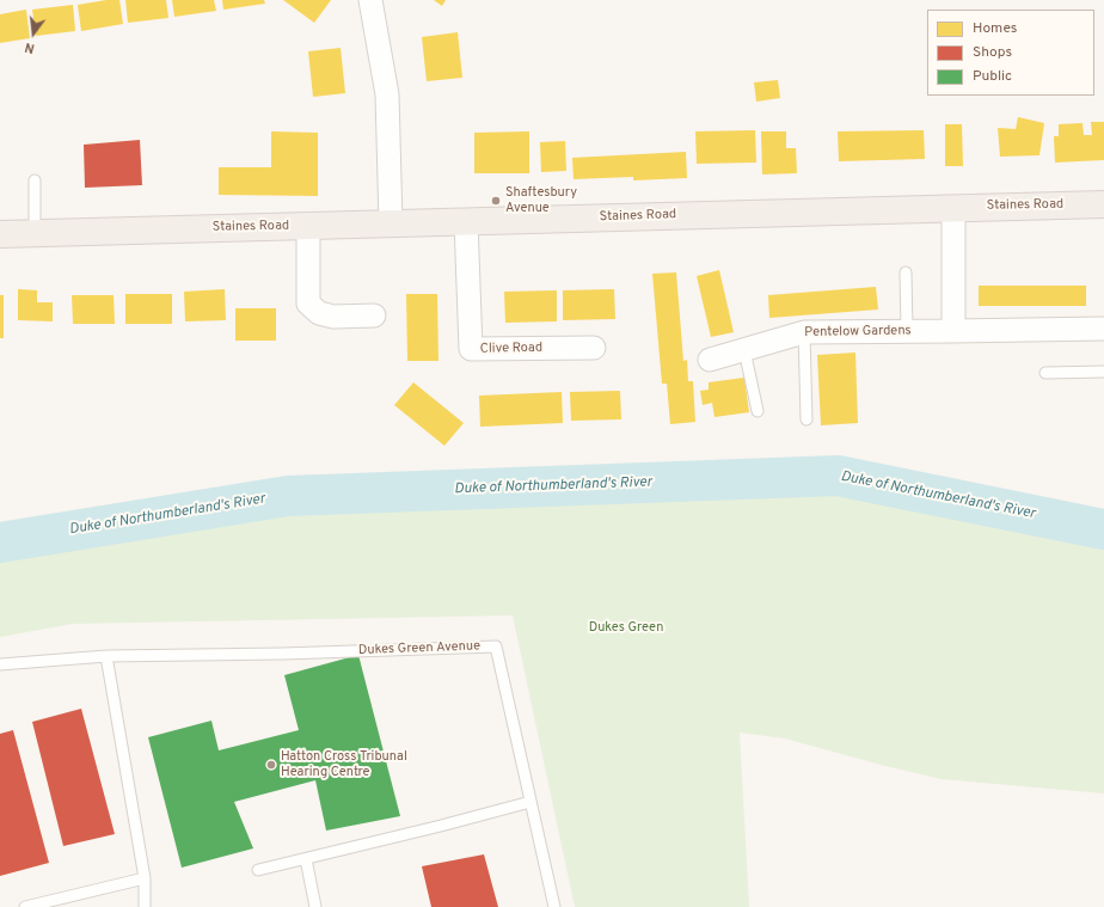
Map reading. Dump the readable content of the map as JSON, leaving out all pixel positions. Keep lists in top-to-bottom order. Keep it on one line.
{"streets":{"main road":["Staines Road"],"street":["Pentelow Gardens","Clive Road"],"lane":["Dukes Green Avenue"]},"crossings":[["Staines Road","Clive Road"]],"water":["Duke of Northumberland's River"],"parks":["Dukes Green"],"places":["Shaftesbury Avenue","Hatton Cross Tribunal Hearing Centre"],"legend":["Homes","Shops","Public"],"north":"bottom"}
